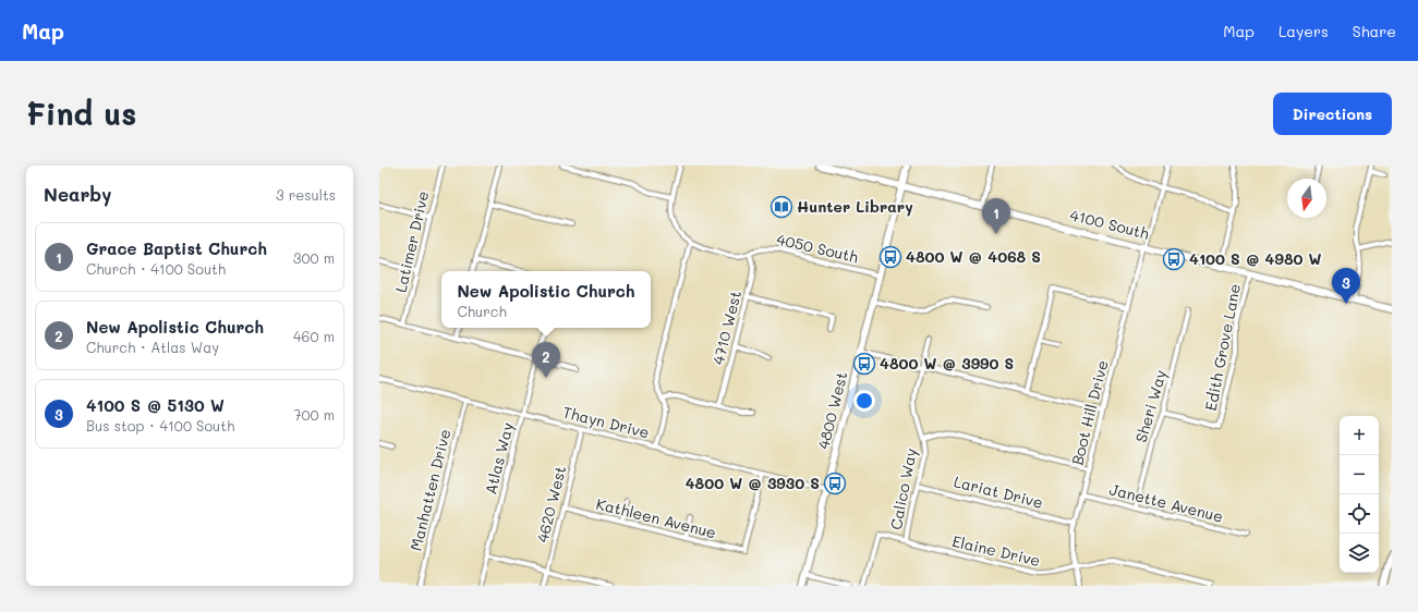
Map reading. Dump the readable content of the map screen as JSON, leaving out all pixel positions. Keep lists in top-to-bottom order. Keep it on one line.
{"streets":{"main road":["4100 South","4800 West"],"street":["Latimer Drive","4050 South","4710 West","Edith Grove Lane","Sheri Way","Boot Hill Drive","Thayn Drive","Atlas Way","Calico Way","Manhatten Drive","Lariat Drive","Janette Avenue","4620 West","Kathleen Avenue","Elaine Drive"]},"crossings":[["4100 South","Edith Grove Lane"],["4100 South","4800 West"],["4100 South","Boot Hill Drive"],["4050 South","4710 West"],["4050 South","4800 West"],["Edith Grove Lane","Sheri Way"],["Sheri Way","Janette Avenue"],["4800 West","Thayn Drive"],["Boot Hill Drive","Lariat Drive"],["Boot Hill Drive","Janette Avenue"],["Boot Hill Drive","Elaine Drive"],["Thayn Drive","Atlas Way"],["Thayn Drive","Manhatten Drive"],["Thayn Drive","4620 West"],["Thayn Drive","Kathleen Avenue"],["Calico Way","Lariat Drive"],["Calico Way","Elaine Drive"],["4620 West","Kathleen Avenue"]],"places":{"library":["Hunter Library"],"bus stop":["4800 W @ 4068 S","4100 S @ 4980 W","4800 W @ 3990 S","4800 W @ 3930 S"]},"north":"bottom","page":{"header":"Map","nav":["Map","Layers","Share"],"buttons":"Directions","title":"Find us","heading":["Nearby","3 results"],"pins":["1","3","2"],"list":[{"mark":"1","name":"Grace Baptist Church","note":"Church · 4100 South","value":"300 m"},{"mark":"2","name":"New Apolistic Church","note":"Church · Atlas Way","value":"460 m"},{"mark":"3","name":"4100 S @ 5130 W","note":"Bus stop · 4100 South","value":"700 m"}],"popup":["New Apolistic Church","Church"],"map_buttons":["+","−"]}}
